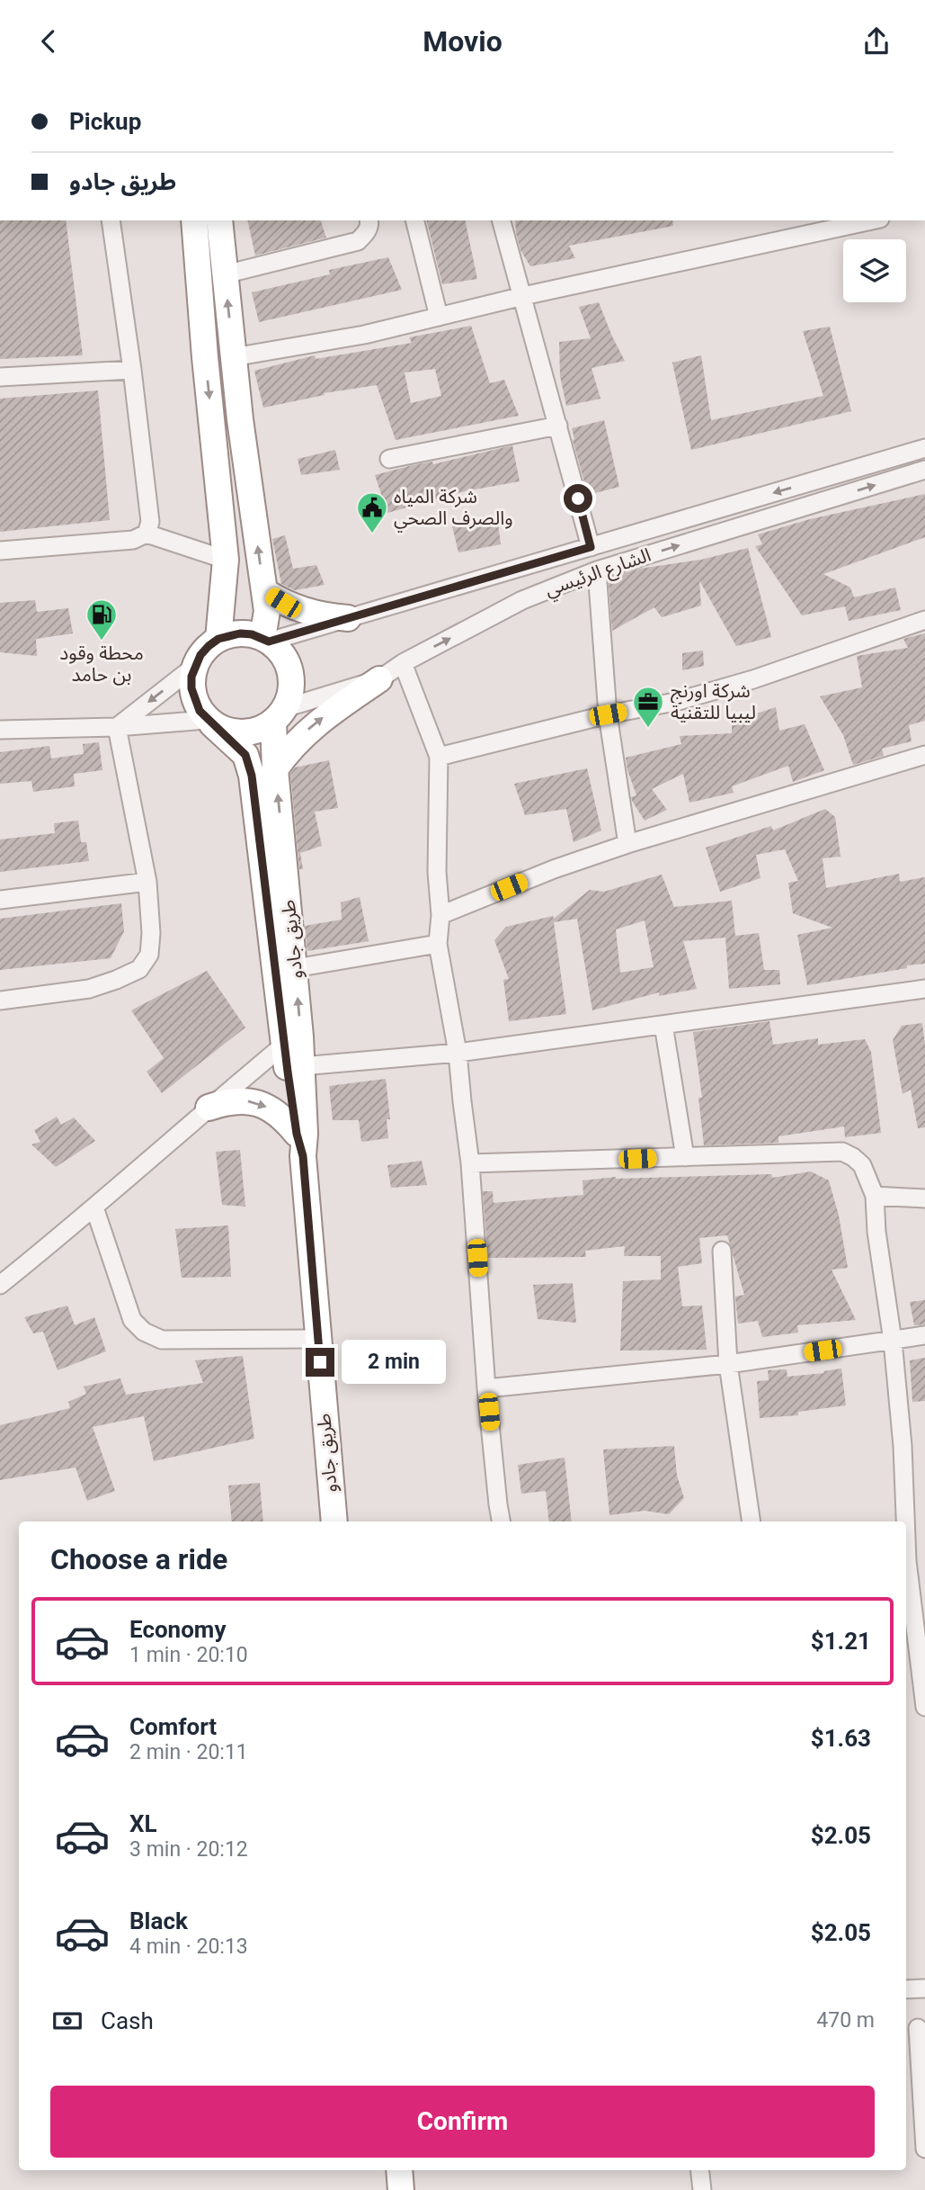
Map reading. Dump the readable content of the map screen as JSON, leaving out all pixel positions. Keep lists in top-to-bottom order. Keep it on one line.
{"streets":{"highway":["طريق جادو"],"street":["الشارع الرئيسي"]},"crossings":[["الشارع الرئيسي","طريق جادو"]],"places":{"public building":["شركة المياه والصرف الصحي"],"fuel station":["محطة وقود بن حامد"],"office":["شركة اورنج ليبيا للتقنية"]},"page":{"header":"Movio","banner":["Pickup","طريق جادو"],"bubble":"2 min","heading":"Choose a ride","list":[{"name":"Economy","note":"1 min · 20:10","value":"$1.21"},{"name":"Comfort","note":"2 min · 20:11","value":"$1.63"},{"name":"XL","note":"3 min · 20:12","value":"$2.05"},{"name":"Black","note":"4 min · 20:13","value":"$2.05"}],"pay":["Cash","470 m"],"buttons":"Confirm"}}
